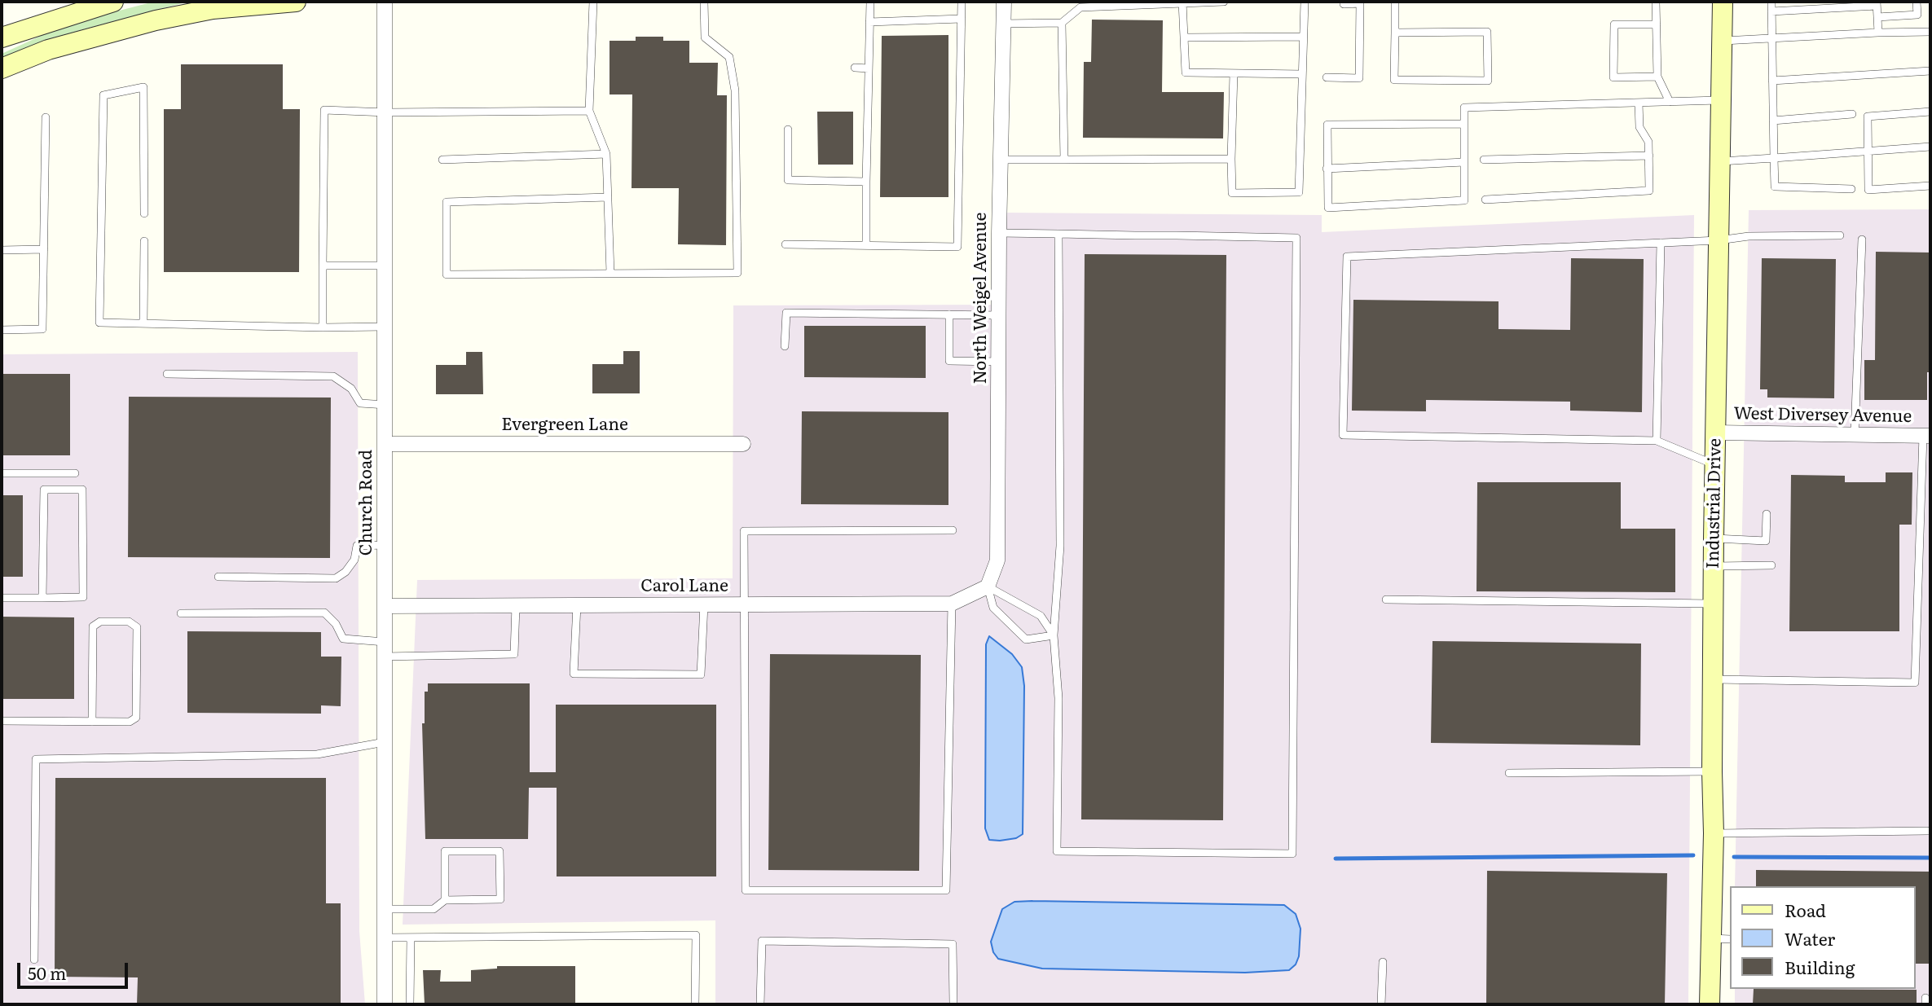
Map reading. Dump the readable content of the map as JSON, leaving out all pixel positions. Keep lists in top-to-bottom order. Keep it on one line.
{"streets":{"street":["North Weigel Avenue","West Diversey Avenue","Evergreen Lane","Church Road","Industrial Drive","Carol Lane"]},"crossings":[["North Weigel Avenue","Carol Lane"],["West Diversey Avenue","Industrial Drive"],["Evergreen Lane","Church Road"],["Church Road","Carol Lane"]],"legend":["Road","Water","Building"],"scale_bar":"50 m"}
